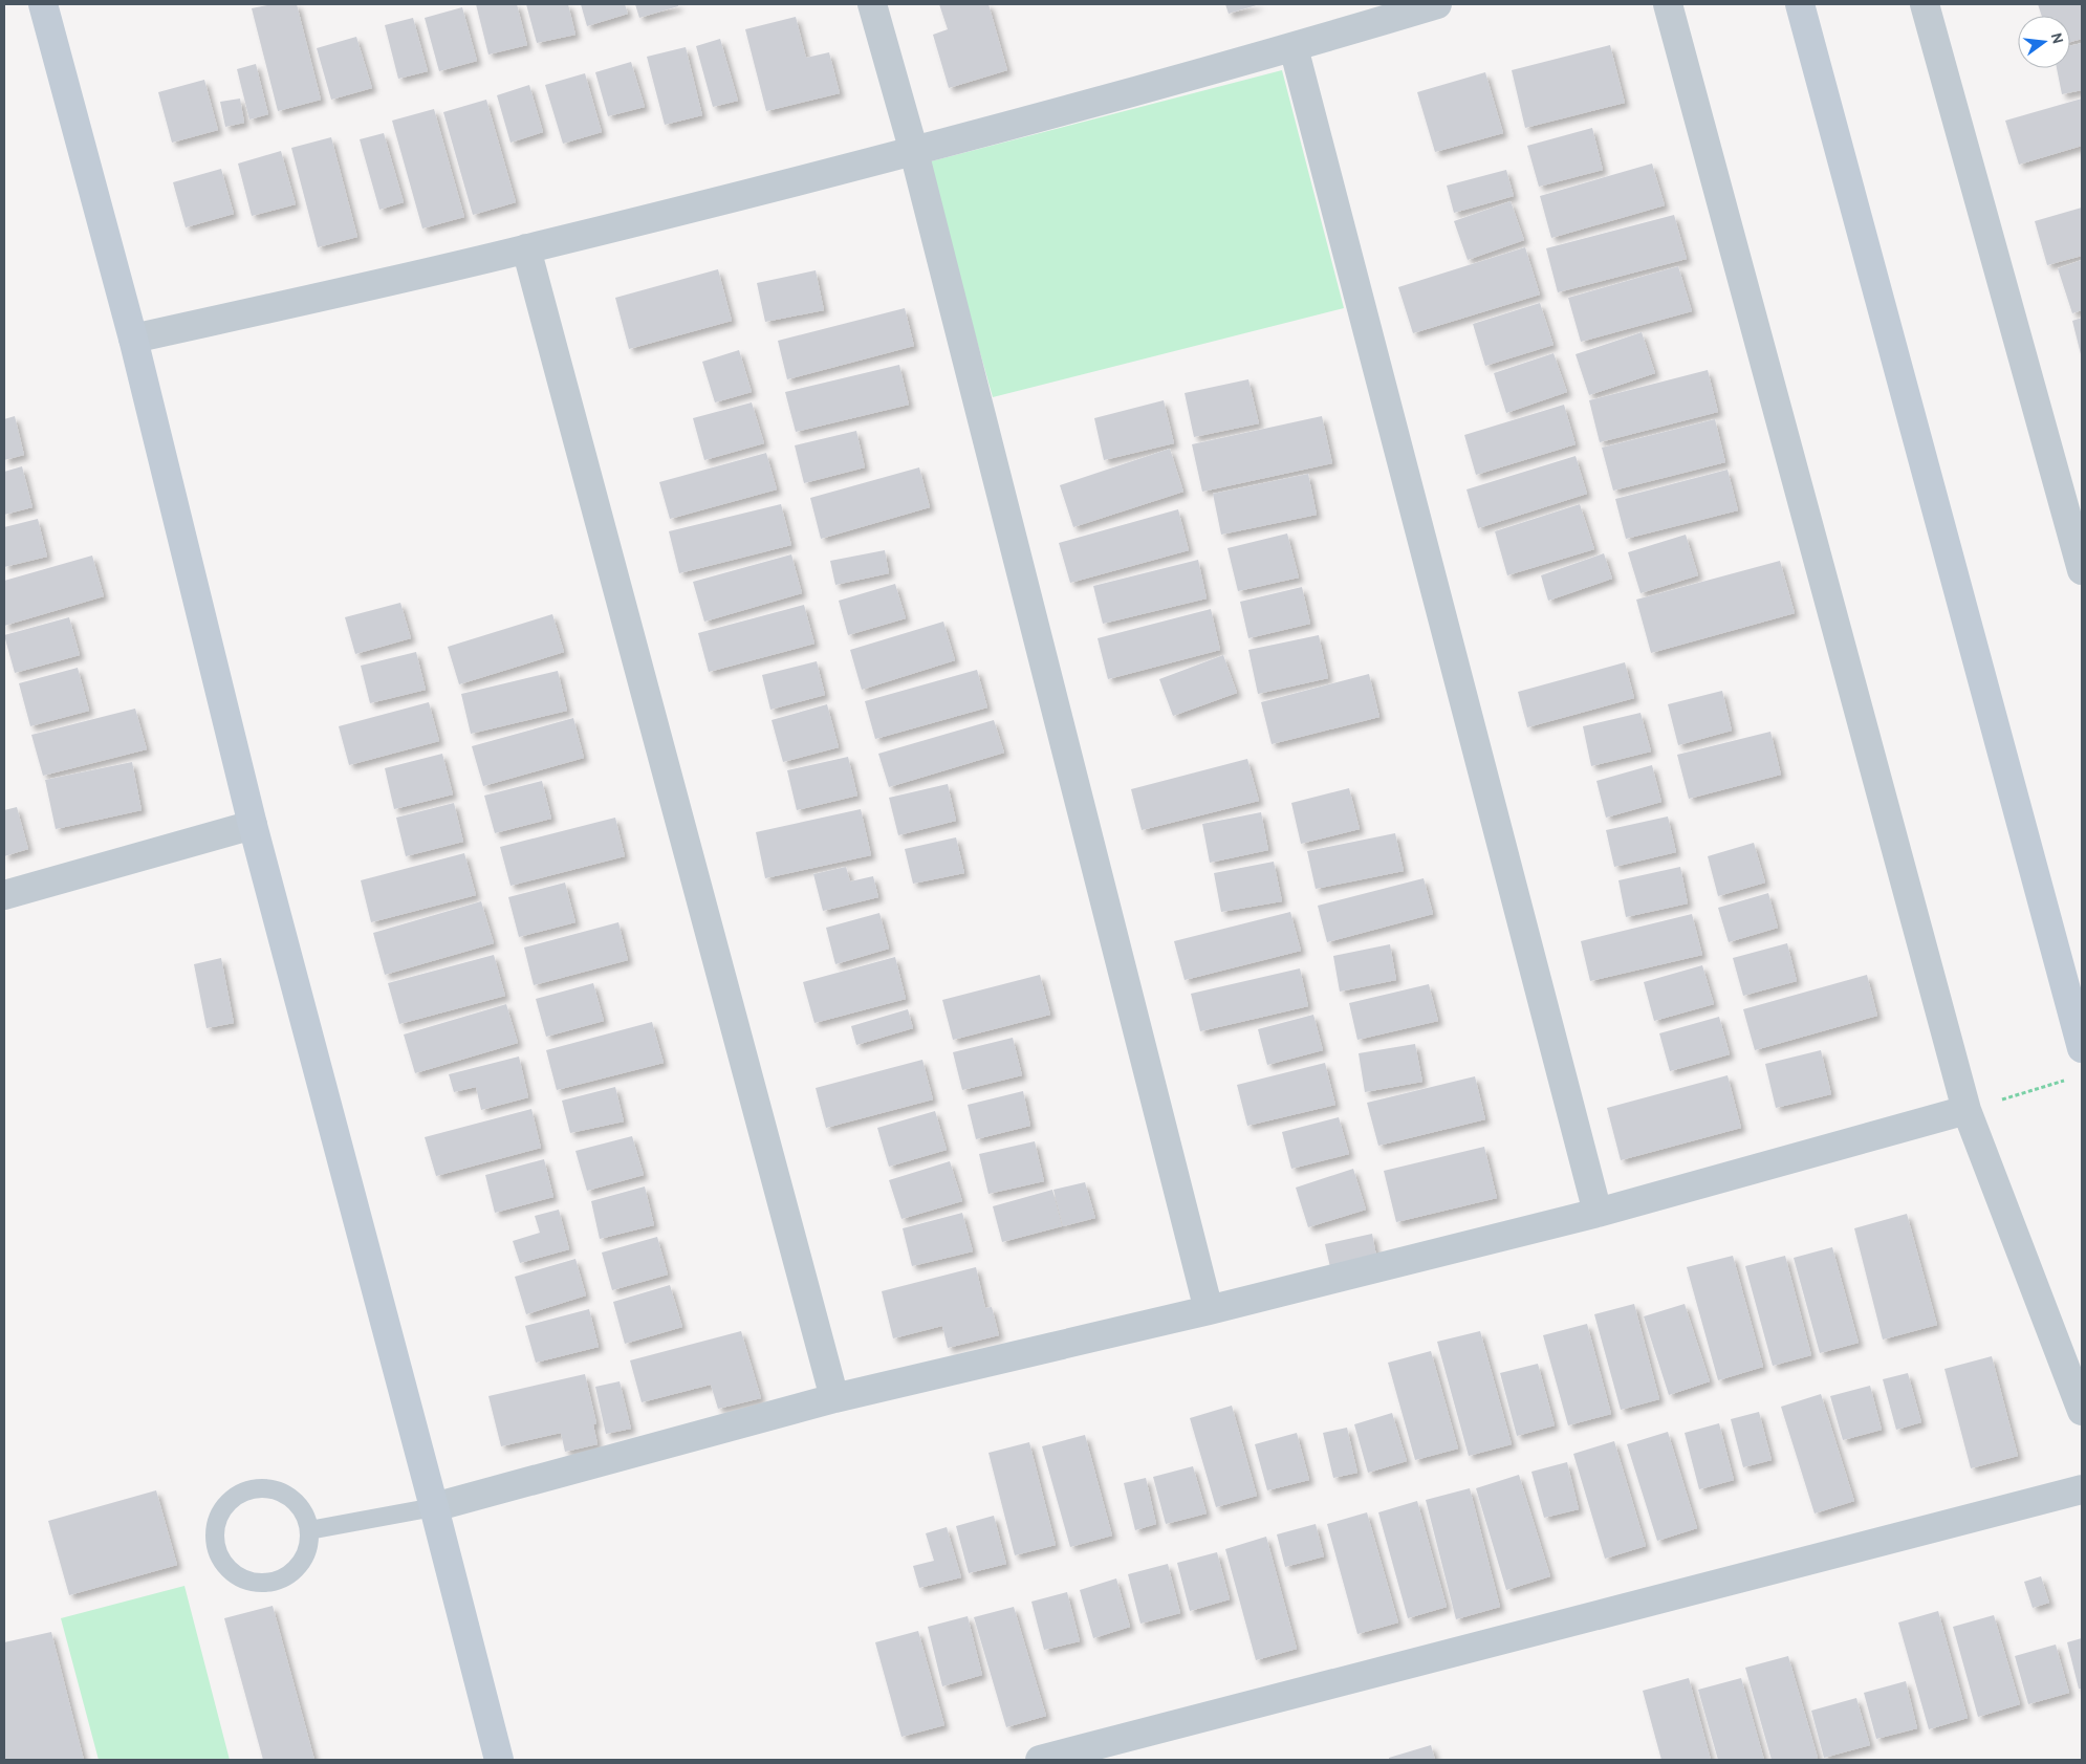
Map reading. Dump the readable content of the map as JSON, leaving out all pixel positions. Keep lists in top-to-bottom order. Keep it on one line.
{"north":"right"}
